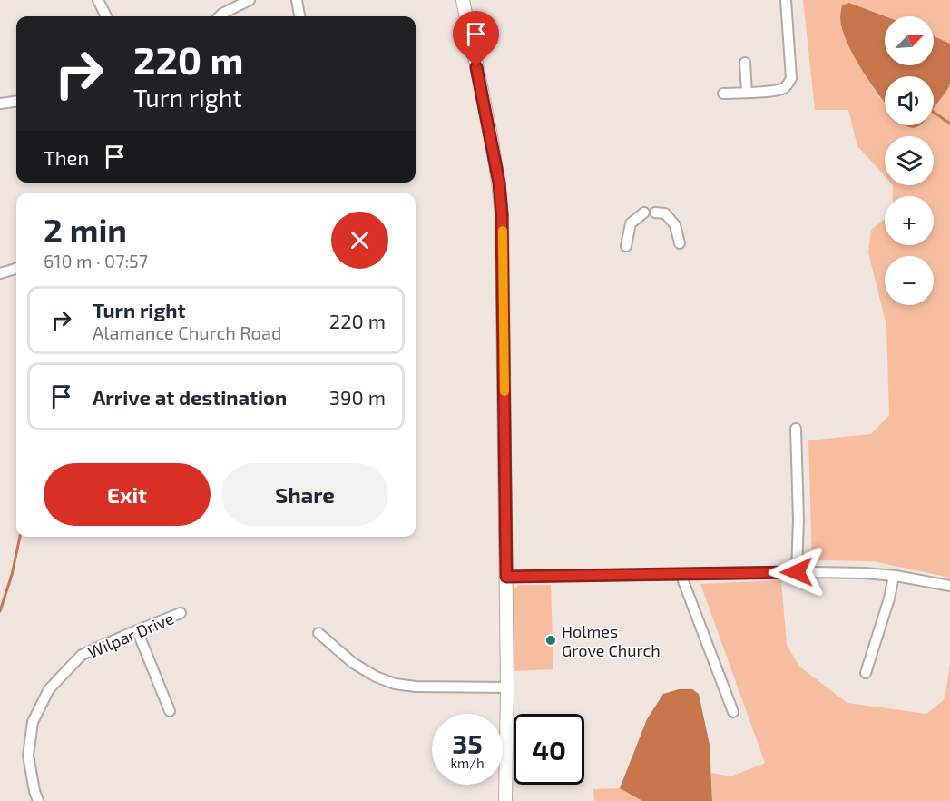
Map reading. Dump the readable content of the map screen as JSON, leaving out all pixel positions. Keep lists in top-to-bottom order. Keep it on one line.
{"streets":{"street":["Wilpar Drive"]},"places":["Holmes Grove Church"],"north":"top right","page":{"map_buttons":["+","−"],"turn":["220 m","Turn right"],"then":"Then","heading":["2 min","610 m · 07:57"],"list":[{"name":"Turn right","note":"Alamance Church Road","value":"220 m"},{"name":"Arrive at destination","value":"390 m"}],"buttons":["Exit","Share"],"speed":"35 km/h","limit":"40"}}
